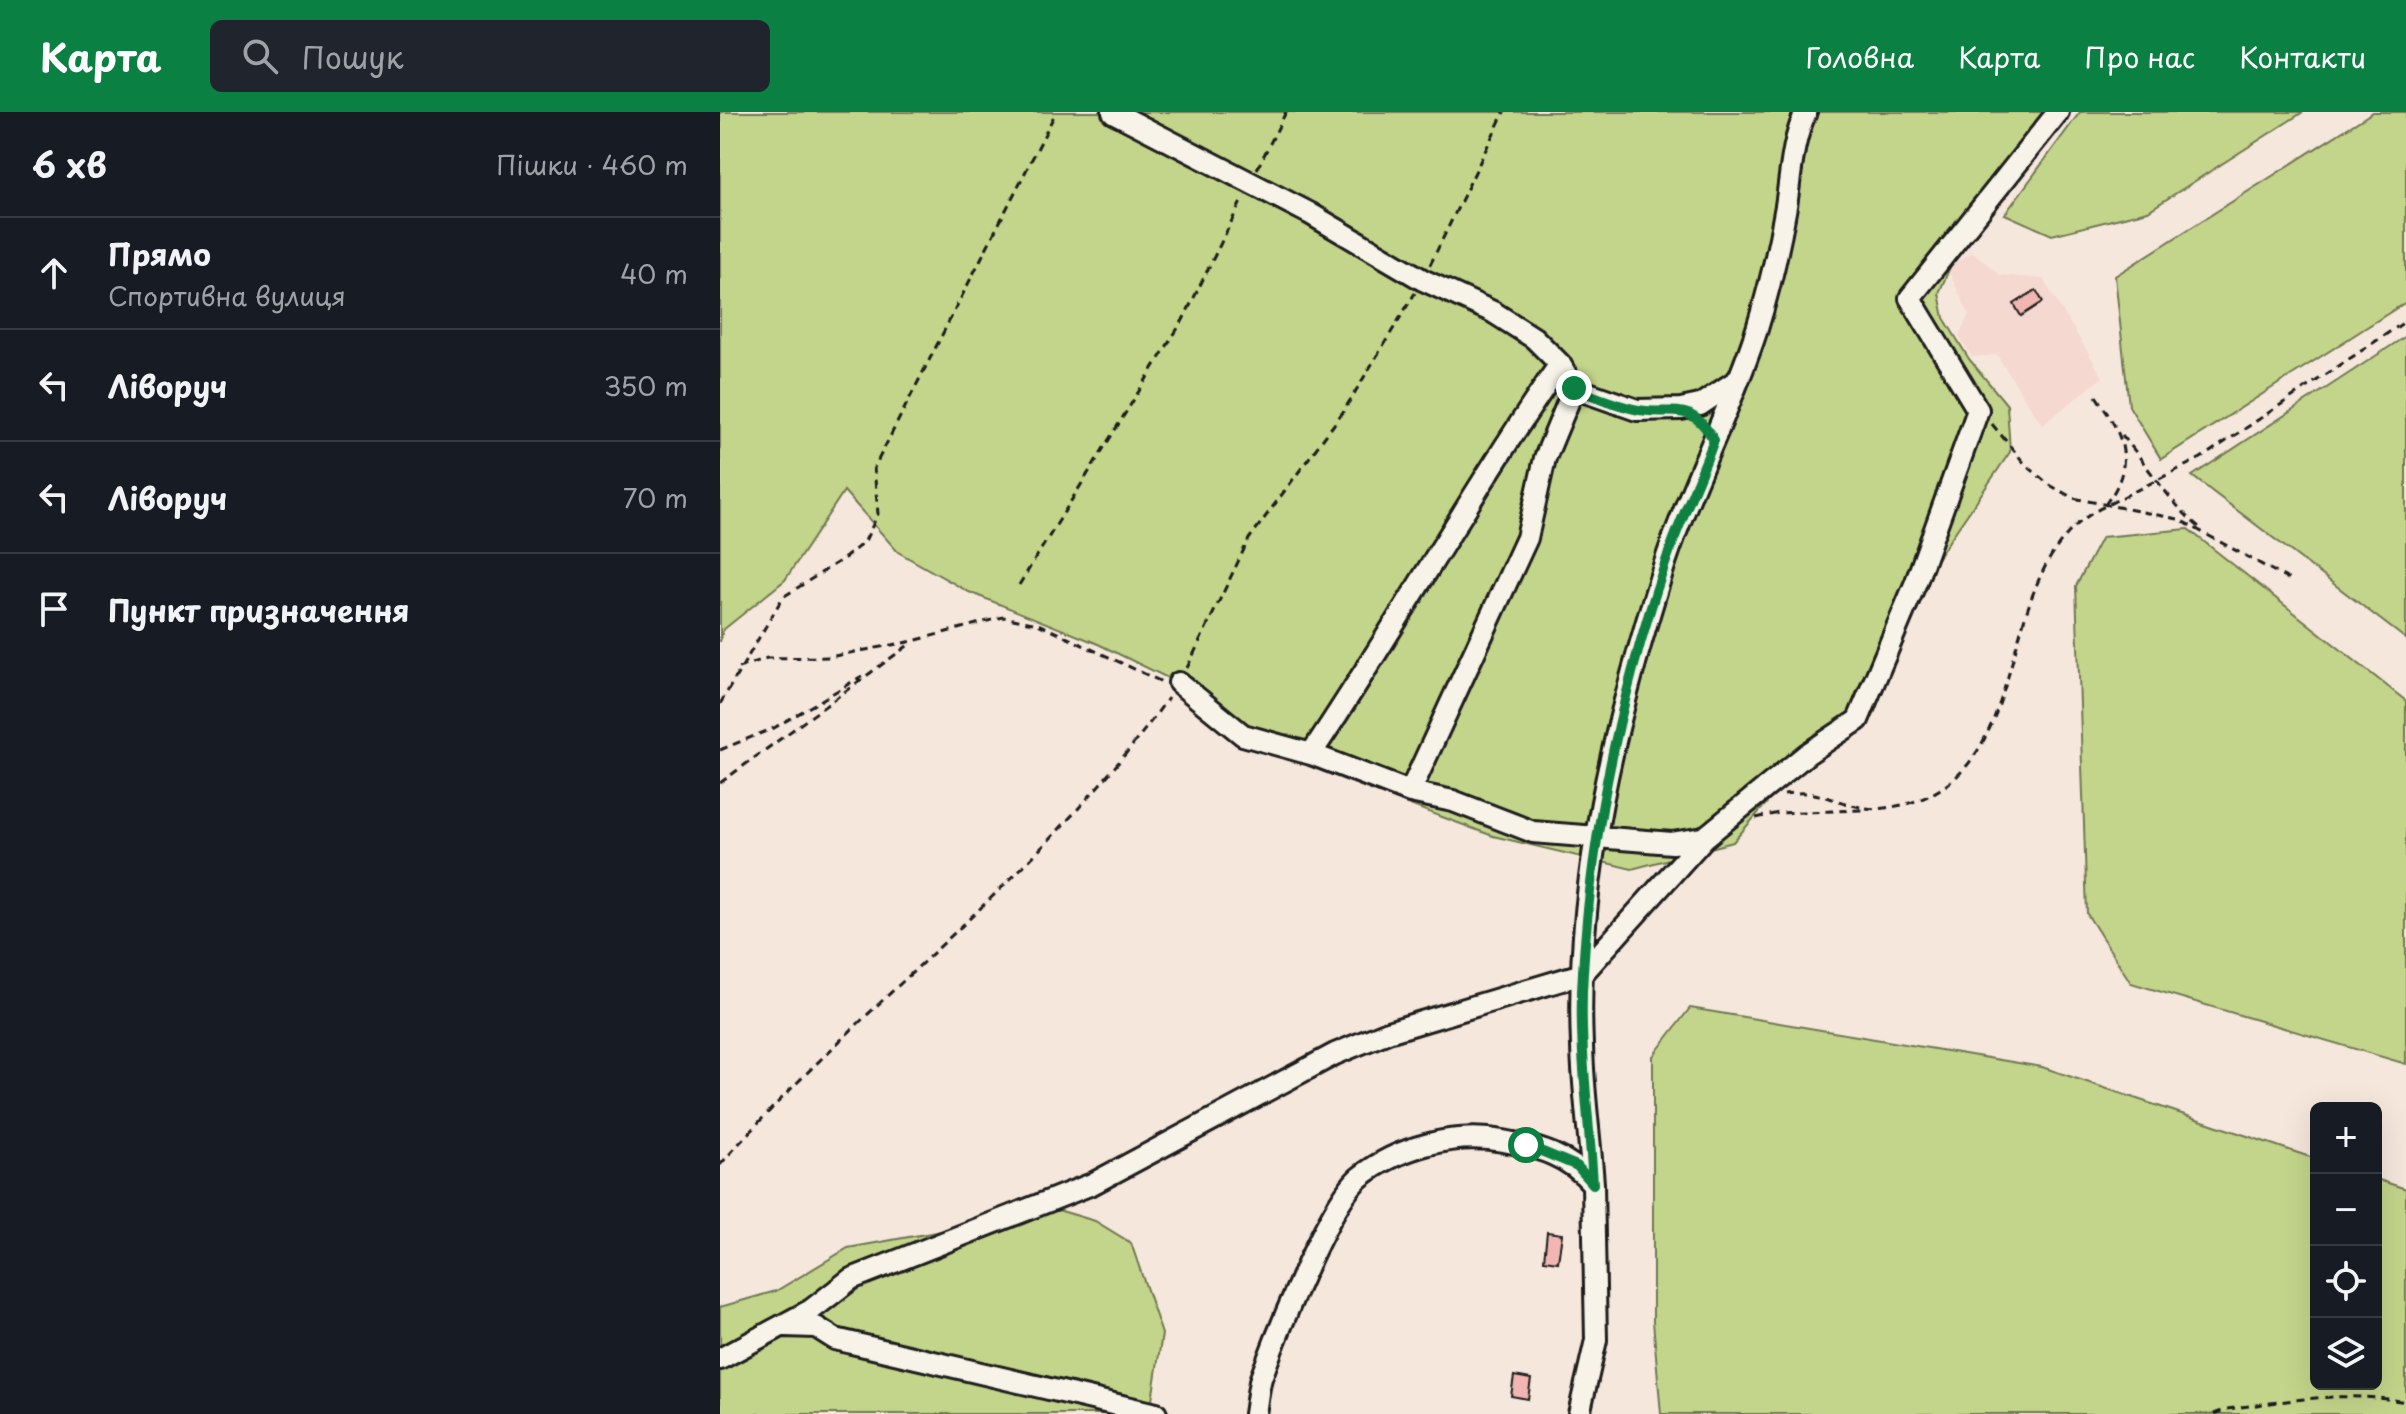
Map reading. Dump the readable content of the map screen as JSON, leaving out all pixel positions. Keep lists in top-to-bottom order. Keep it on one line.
{"page":{"header":"Карта","search":"Пошук","nav":["Головна","Карта","Про нас","Контакти"],"heading":["6 хв","Пішки · 460 m"],"list":[["Прямо","Спортивна вулиця","40 m"],["Ліворуч","350 m"],["Ліворуч","70 m"],"Пункт призначення"],"map_buttons":["+","−"]}}
